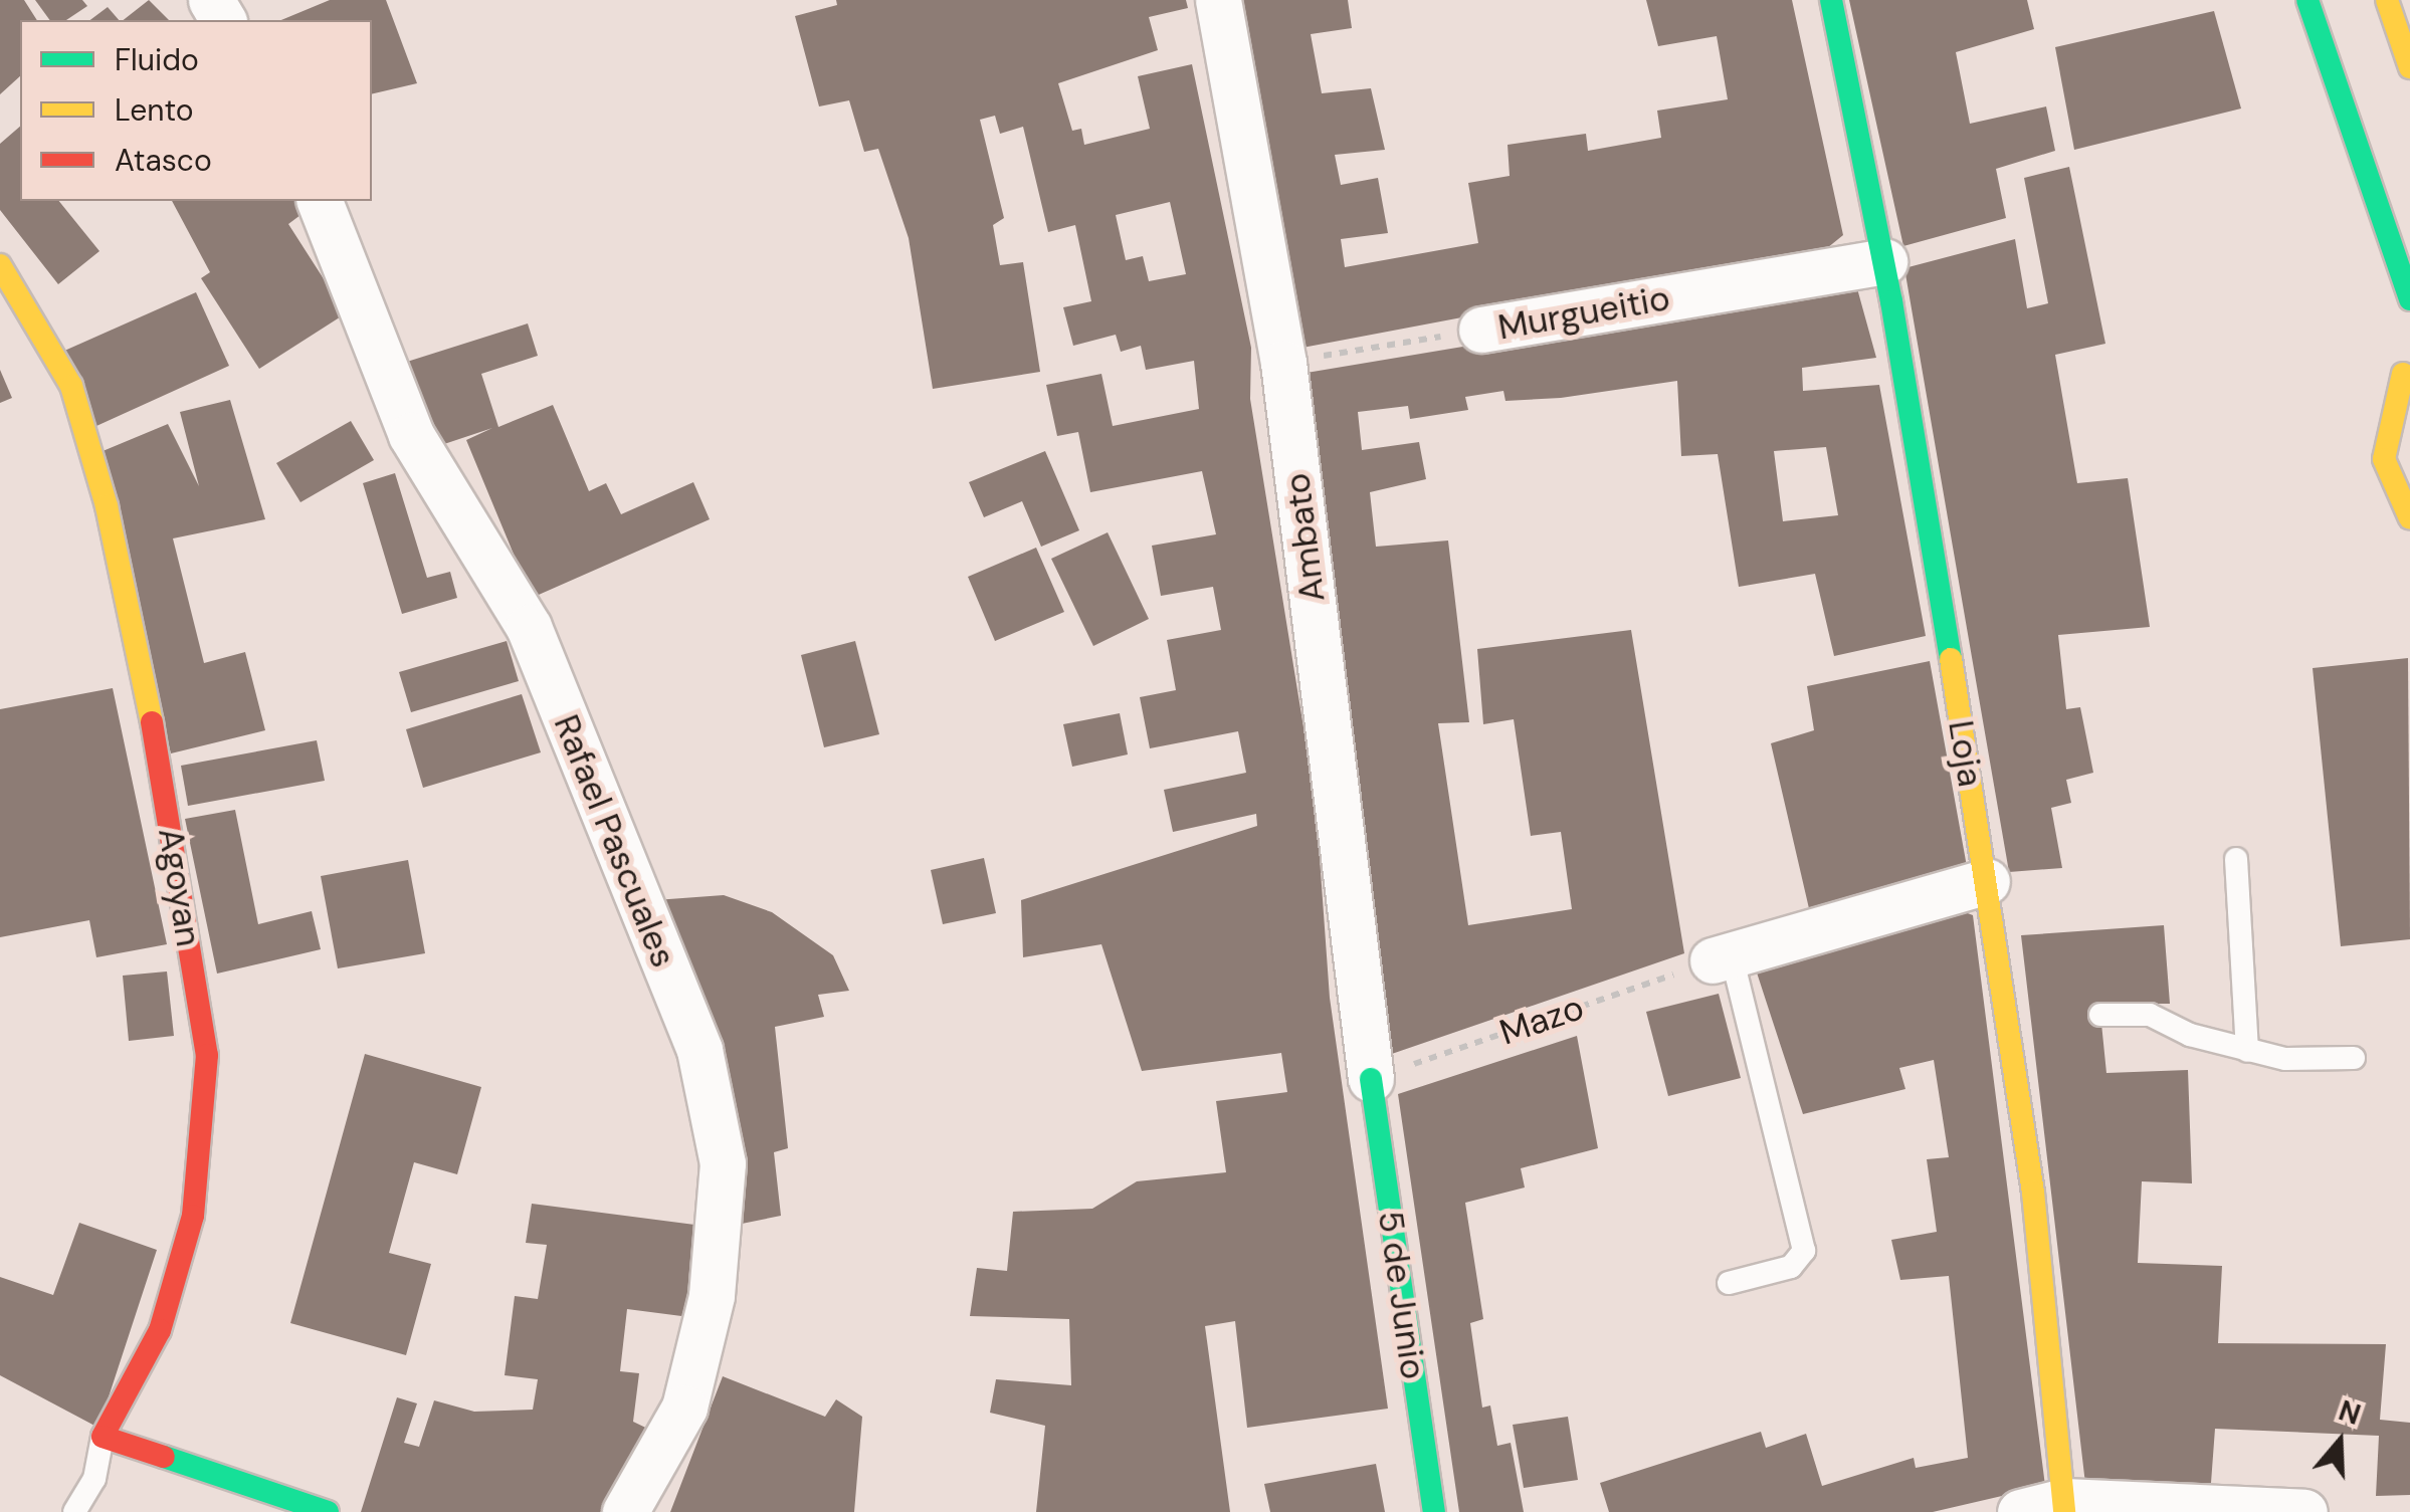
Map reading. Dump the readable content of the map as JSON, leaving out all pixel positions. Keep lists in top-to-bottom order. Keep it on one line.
{"streets":{"street":["Murgueitio","Ambato","Loja","Rafael Pascuales","Agoyan","5 de Junio"],"path":["Mazo"]},"crossings":[["Murgueitio","Ambato"],["Murgueitio","Loja"],["Ambato","Mazo"],["Ambato","5 de Junio"],["Mazo","5 de Junio"]],"legend":["Fluido","Lento","Atasco"],"north":"top"}
